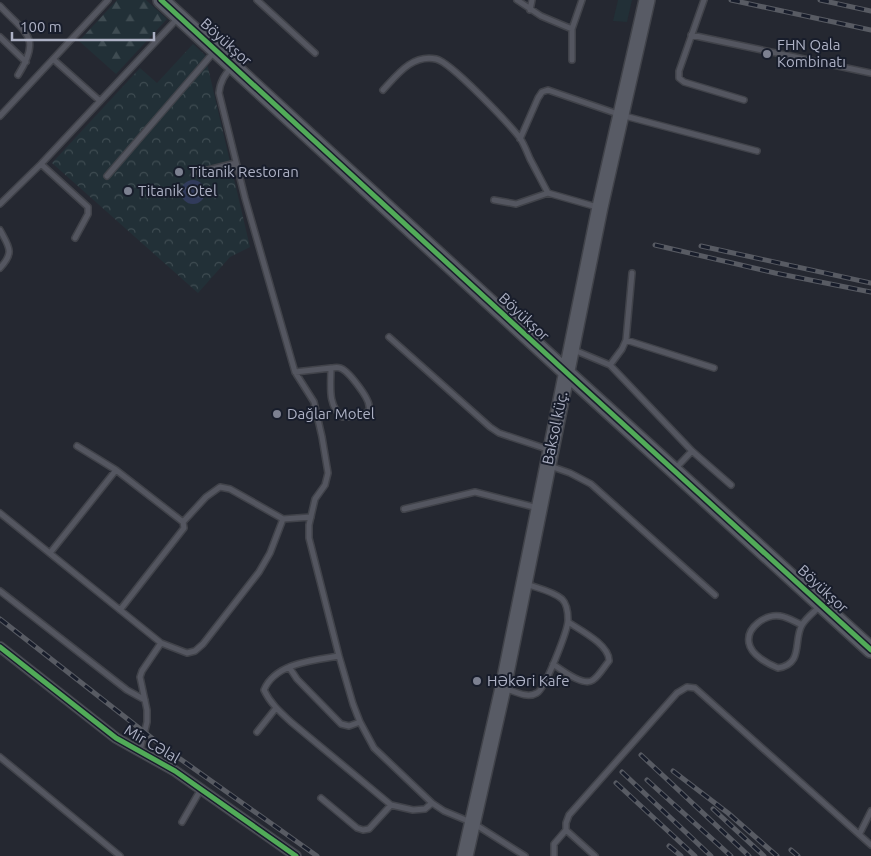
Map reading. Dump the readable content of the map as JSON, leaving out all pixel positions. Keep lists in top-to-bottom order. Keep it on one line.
{"streets":{"street":["Böyükşor","Baksol küç.","Mir Cəlal"]},"crossings":[["Böyükşor","Baksol küç."]],"places":["FHN Qala Kombinatı","Titanik Restoran","Titanik Otel","Dağlar Motel","Həkəri Kafe"],"scale_bar":"100 m"}
